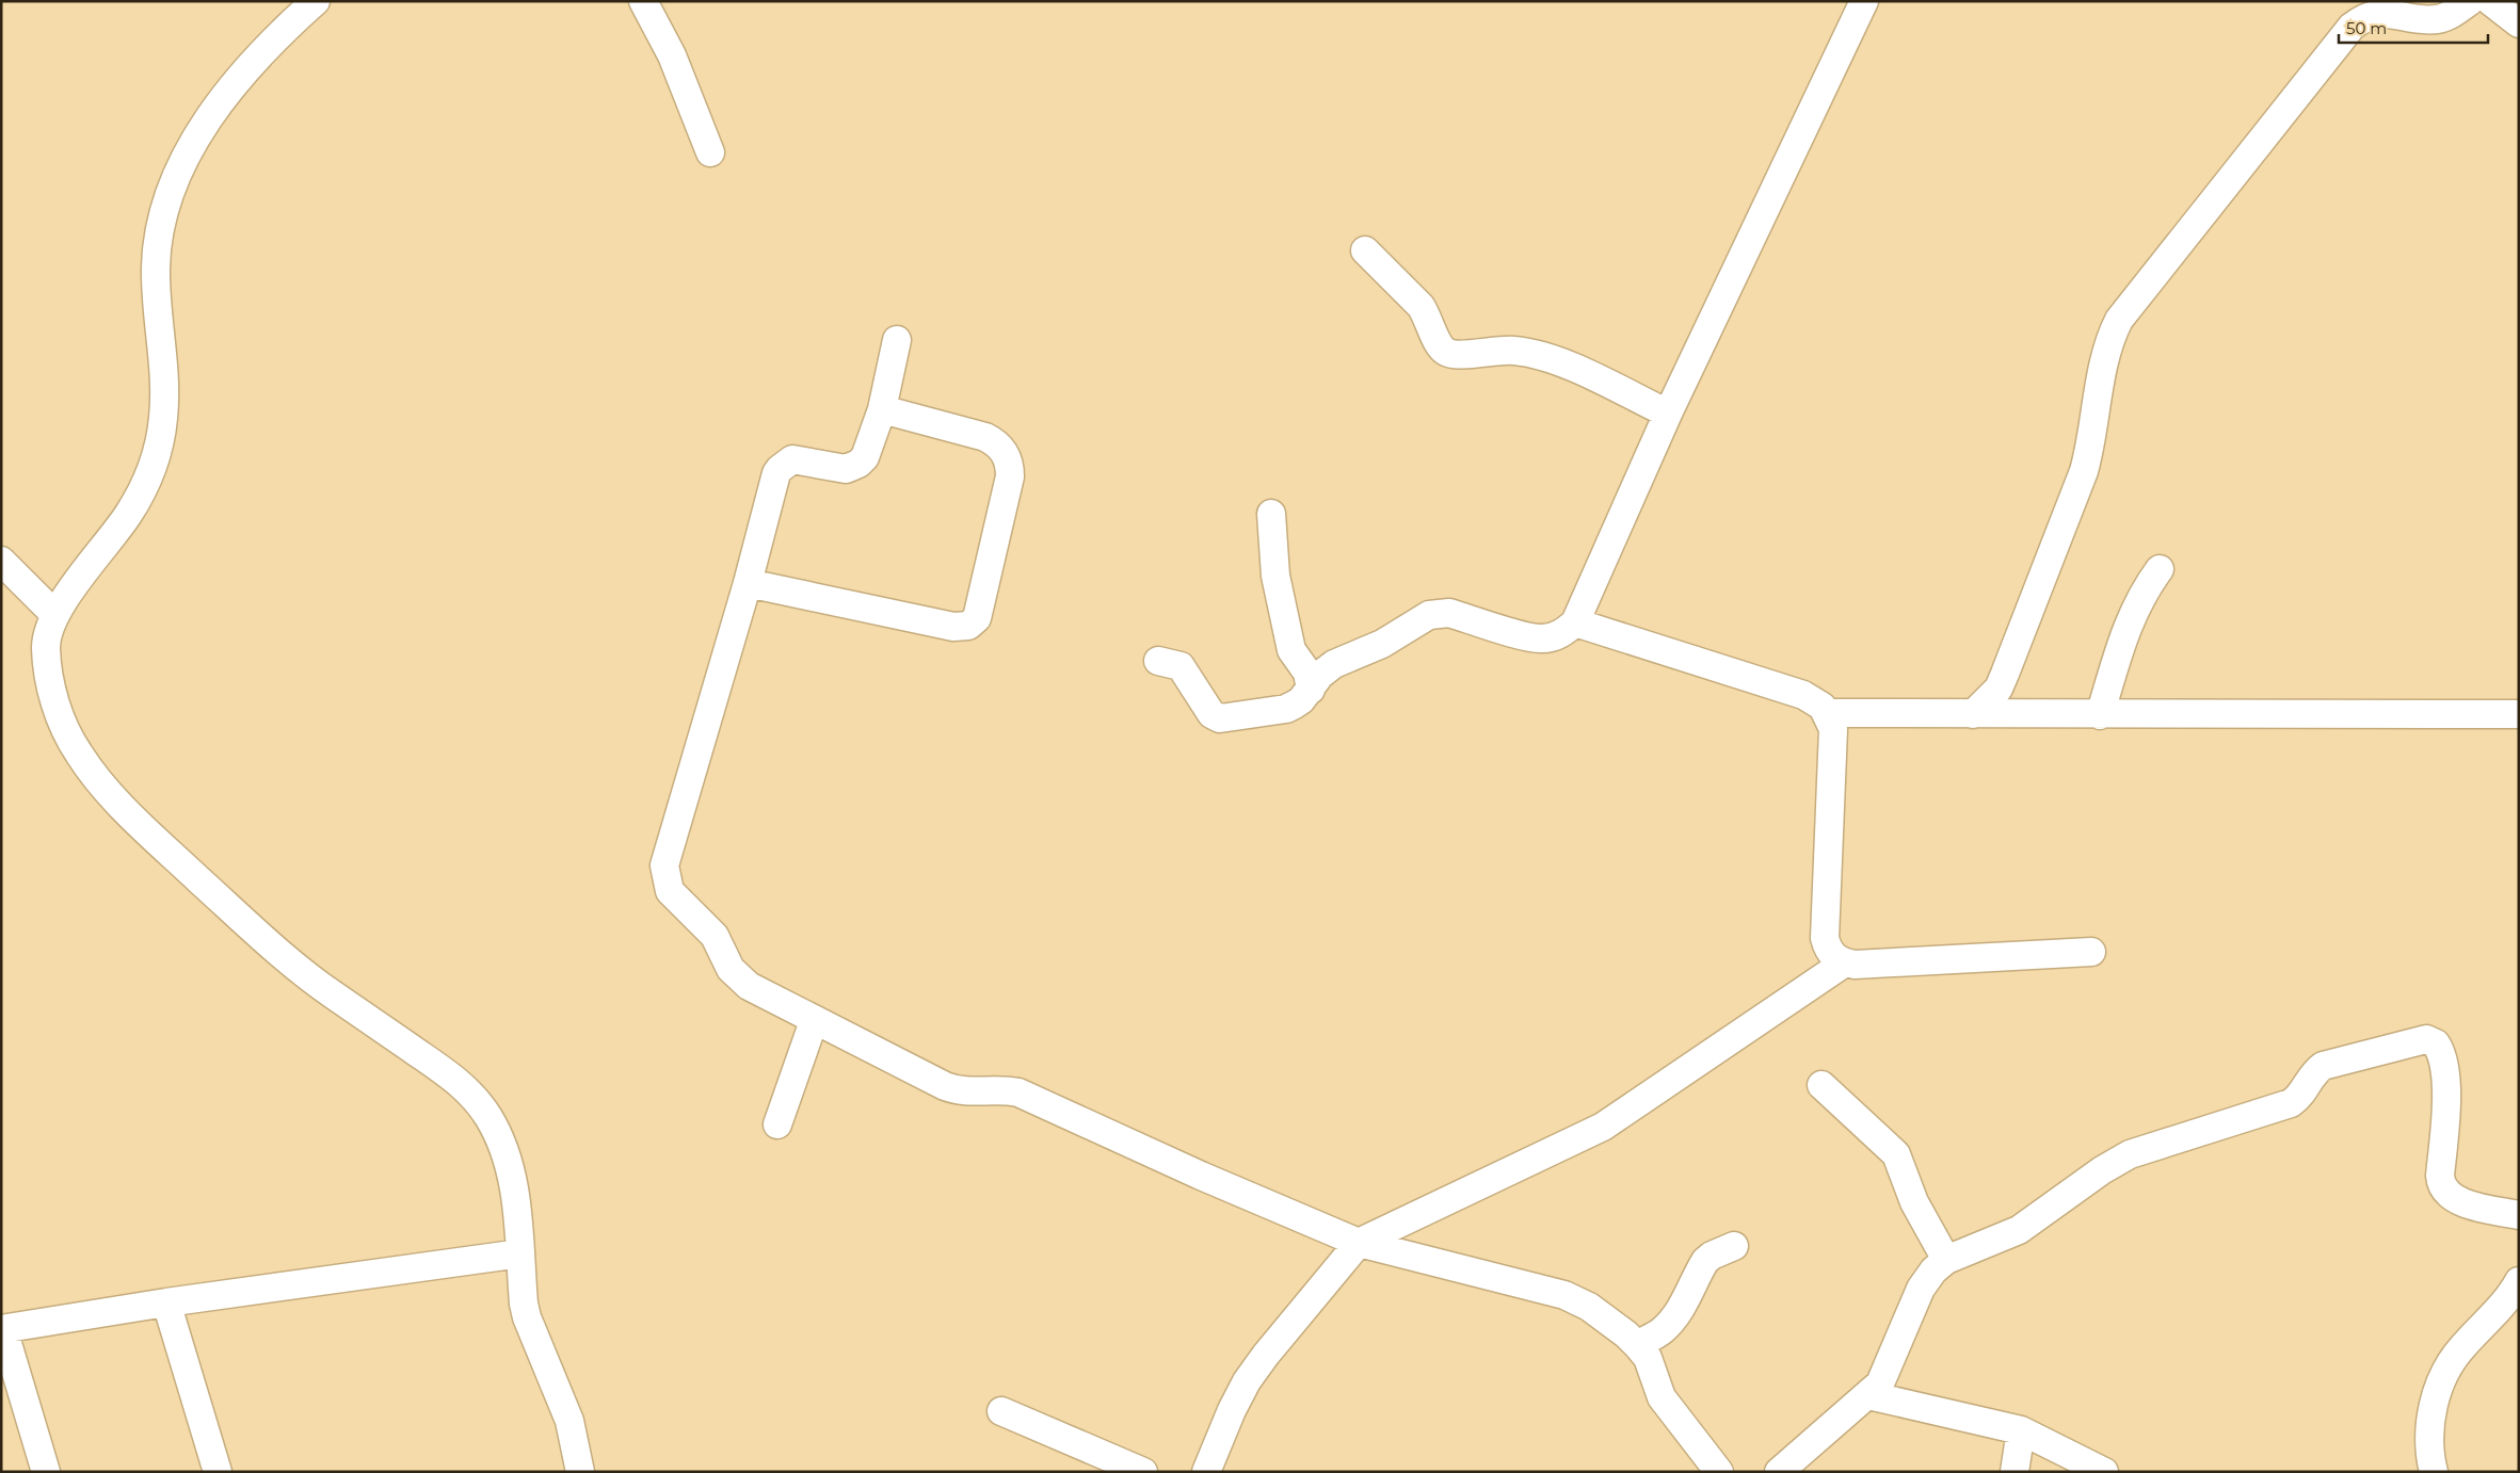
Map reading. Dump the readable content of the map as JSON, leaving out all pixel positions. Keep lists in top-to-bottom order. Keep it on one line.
{"scale_bar":"50 m"}
